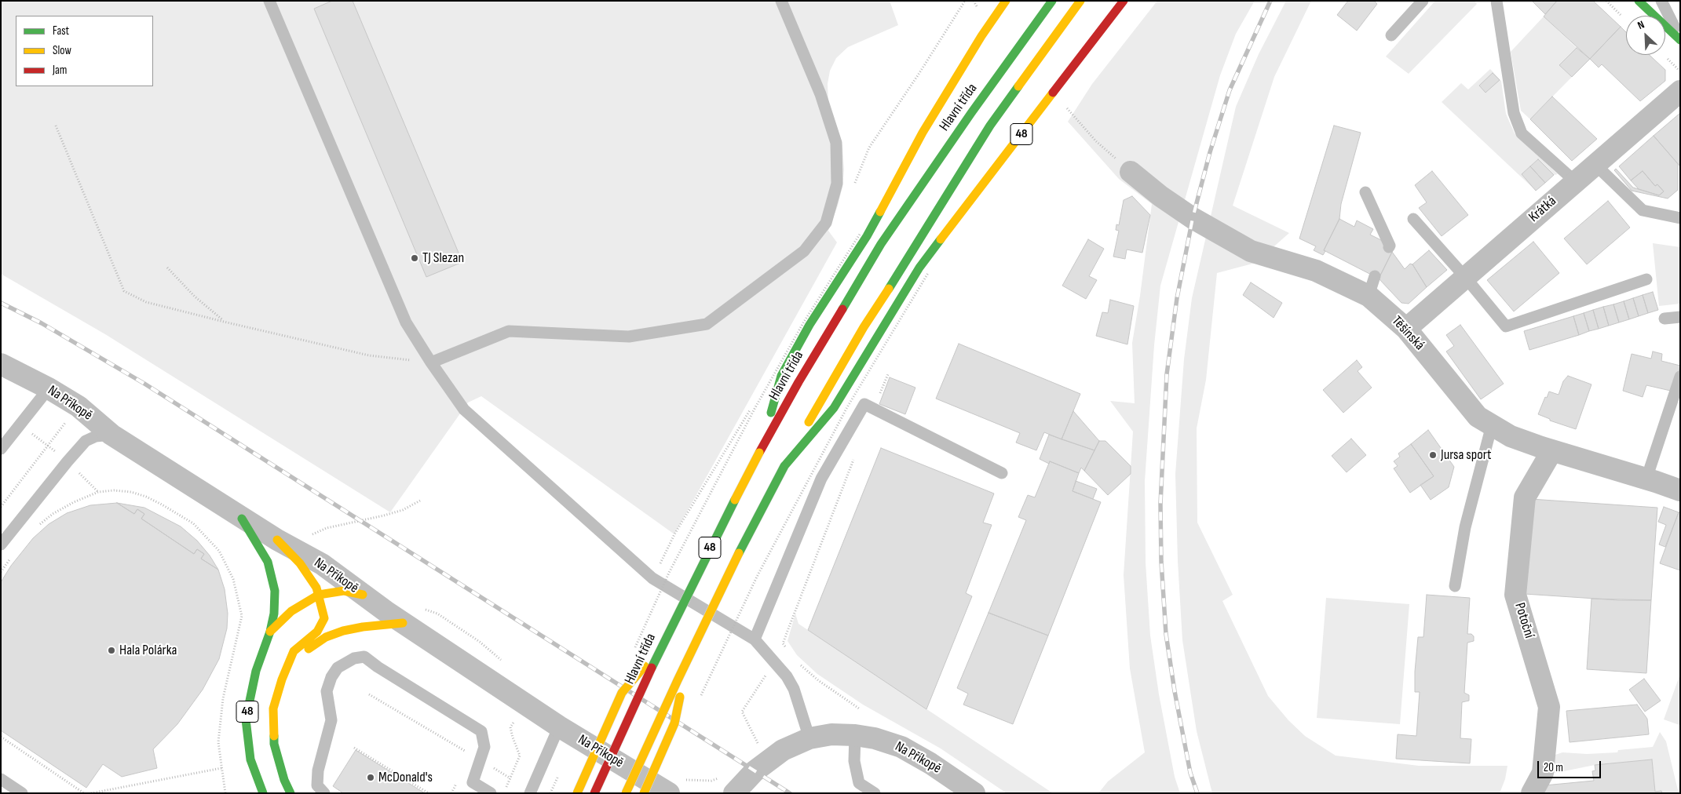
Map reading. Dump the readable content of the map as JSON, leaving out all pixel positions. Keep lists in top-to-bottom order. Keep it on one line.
{"streets":{"main road":["Hlavní třída","48"],"street":["Krátká","Těšínská","Na Příkopě","Potoční"]},"crossings":[["Hlavní třída","48"],["48","Na Příkopě"],["Krátká","Těšínská"],["Těšínská","Potoční"]],"places":["TJ Slezan","Jursa sport","Hala Polárka","McDonald's"],"legend":["Fast","Slow","Jam"],"scale_bar":"20 m","north":"top left"}
